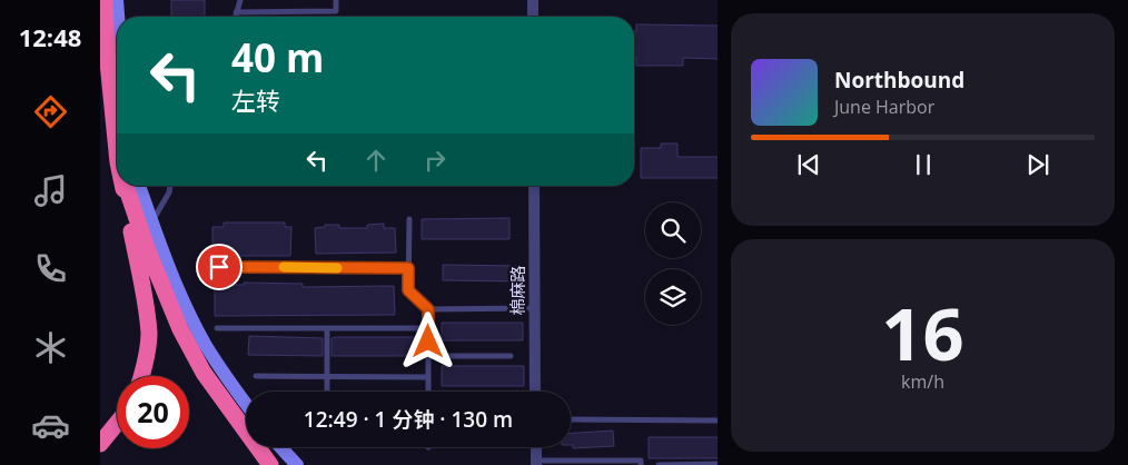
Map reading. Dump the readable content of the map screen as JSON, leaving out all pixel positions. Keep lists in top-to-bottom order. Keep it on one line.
{"streets":{"street":["棉麻路"]},"page":{"tabs":"12:48","turn":["40 m","左转"],"song":["Northbound","June Harbor"],"tile":["16","km/h"],"limit":"20","trip":"12:49 · 1 分钟 · 130 m"}}
